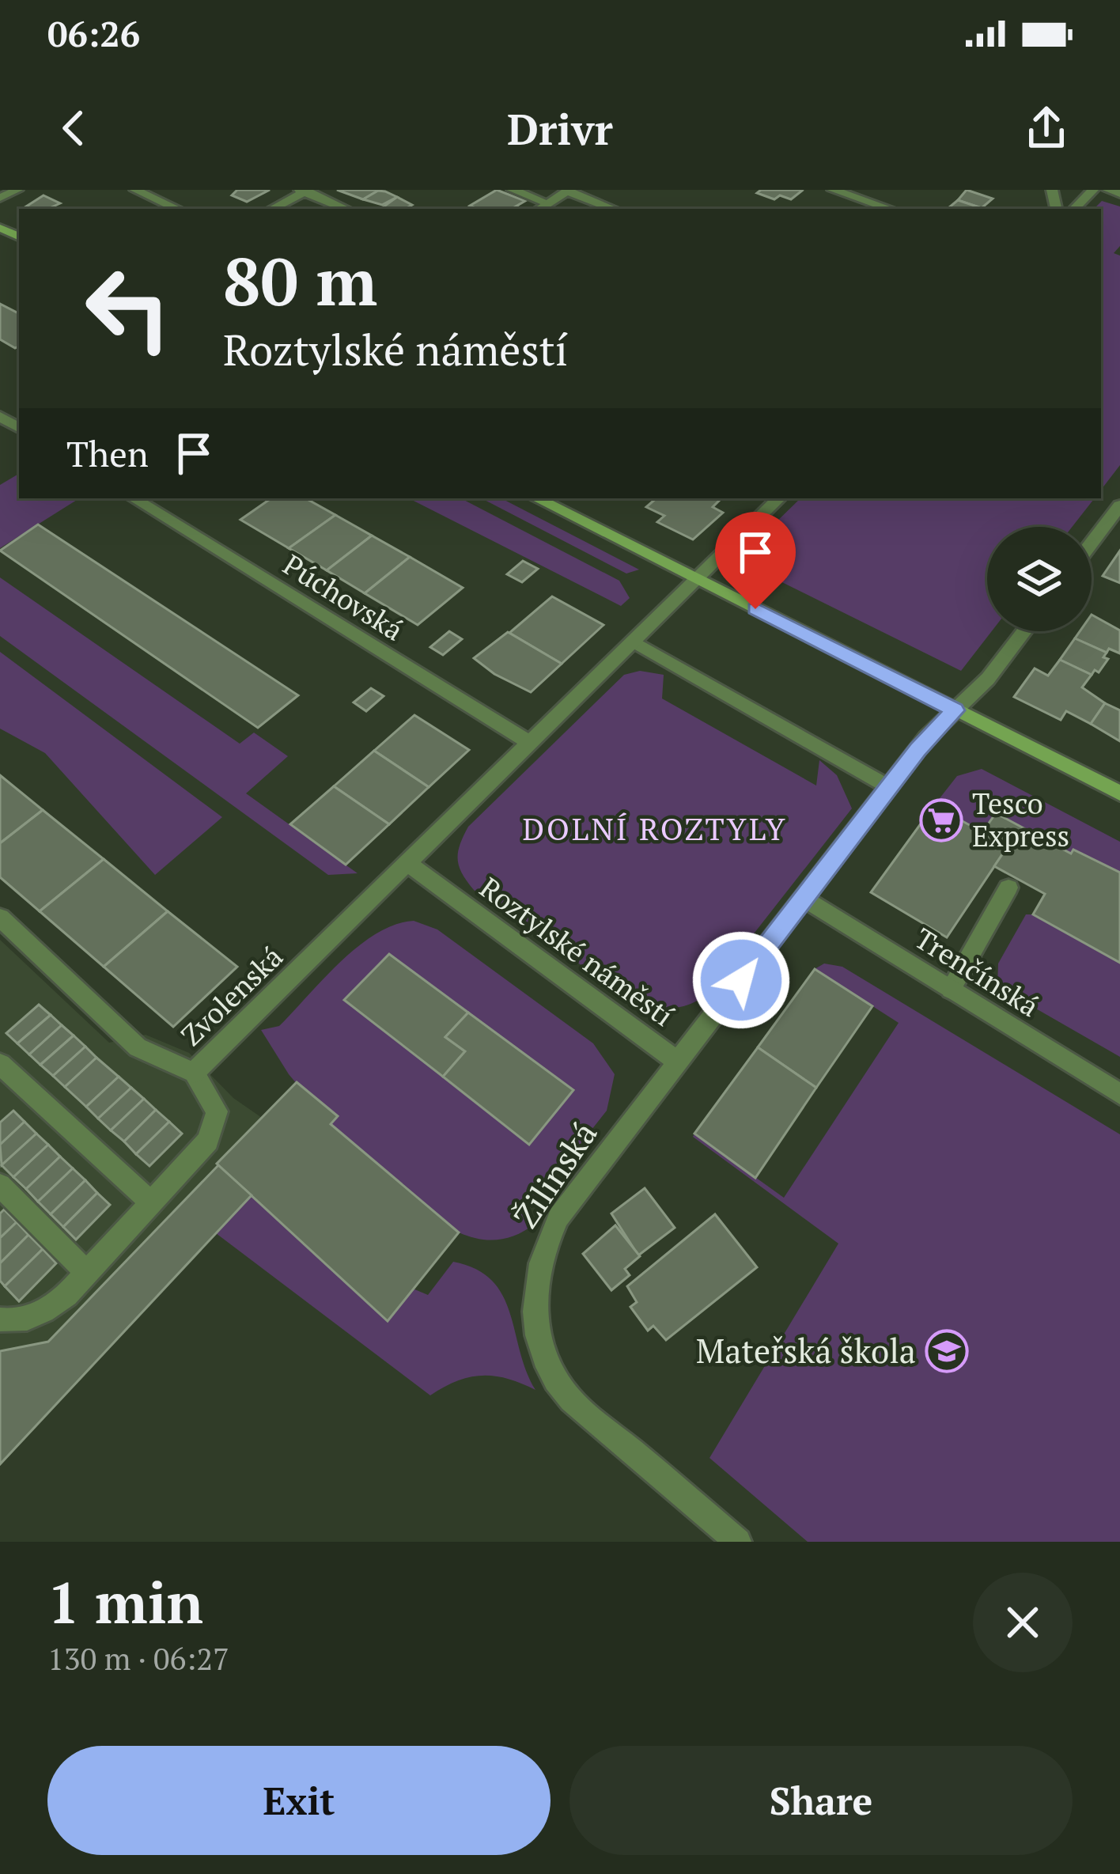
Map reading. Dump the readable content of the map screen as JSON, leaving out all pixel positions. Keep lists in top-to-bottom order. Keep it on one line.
{"streets":{"street":["Púchovská","Roztylské náměstí","Trenčínská","Zvolenská","Žilinská"]},"crossings":[["Roztylské náměstí","Trenčínská"],["Roztylské náměstí","Zvolenská"],["Roztylské náměstí","Žilinská"]],"districts":["DOLNÍ ROZTYLY"],"places":{"supermarket":["Tesco Express"],"school or university":["Mateřská škola"]},"page":{"status":"06:26","header":"Drivr","turn":["80 m","Roztylské náměstí"],"then":"Then","heading":["1 min","130 m · 06:27"],"buttons":["Exit","Share"]}}
